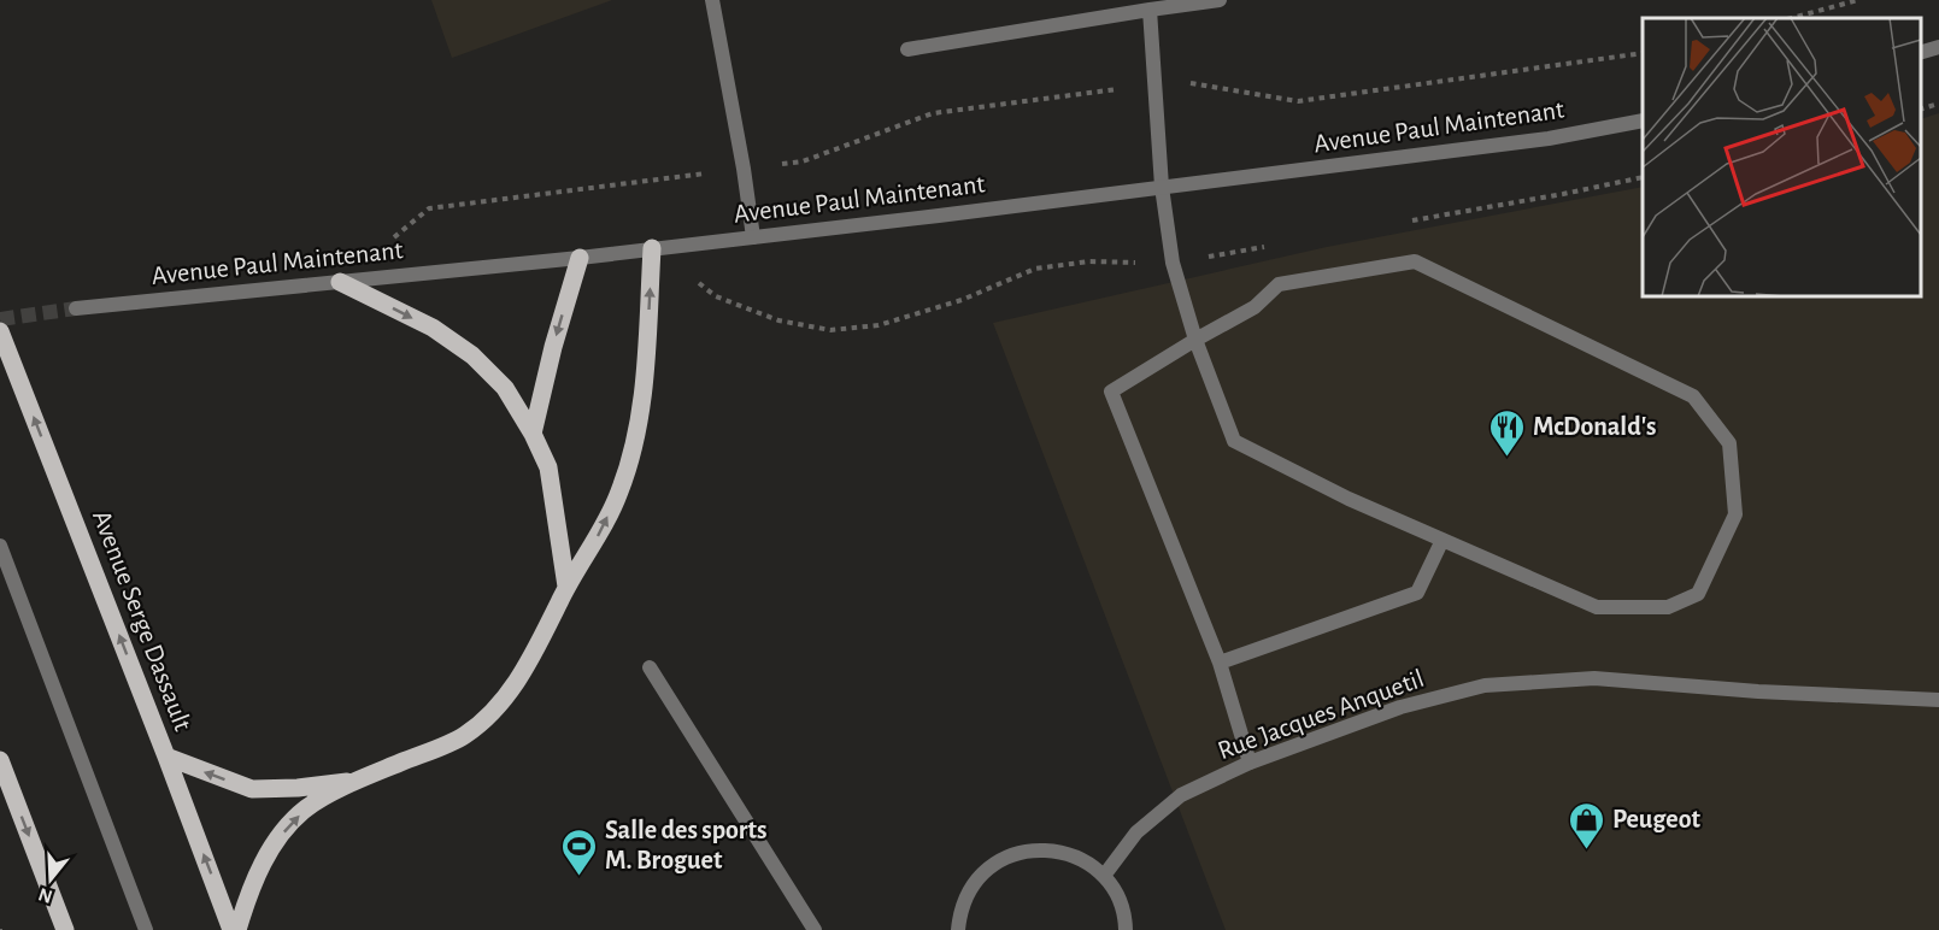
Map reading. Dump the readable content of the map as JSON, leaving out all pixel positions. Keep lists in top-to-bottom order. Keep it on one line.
{"streets":{"main road":["Avenue Serge Dassault"],"street":["Avenue Paul Maintenant","Rue Jacques Anquetil"]},"one_way":["Avenue Serge Dassault"],"places":{"restaurant":["McDonald's"],"shop":["Peugeot"],"sports":["Salle des sports M. Broguet"]},"north":"bottom"}
